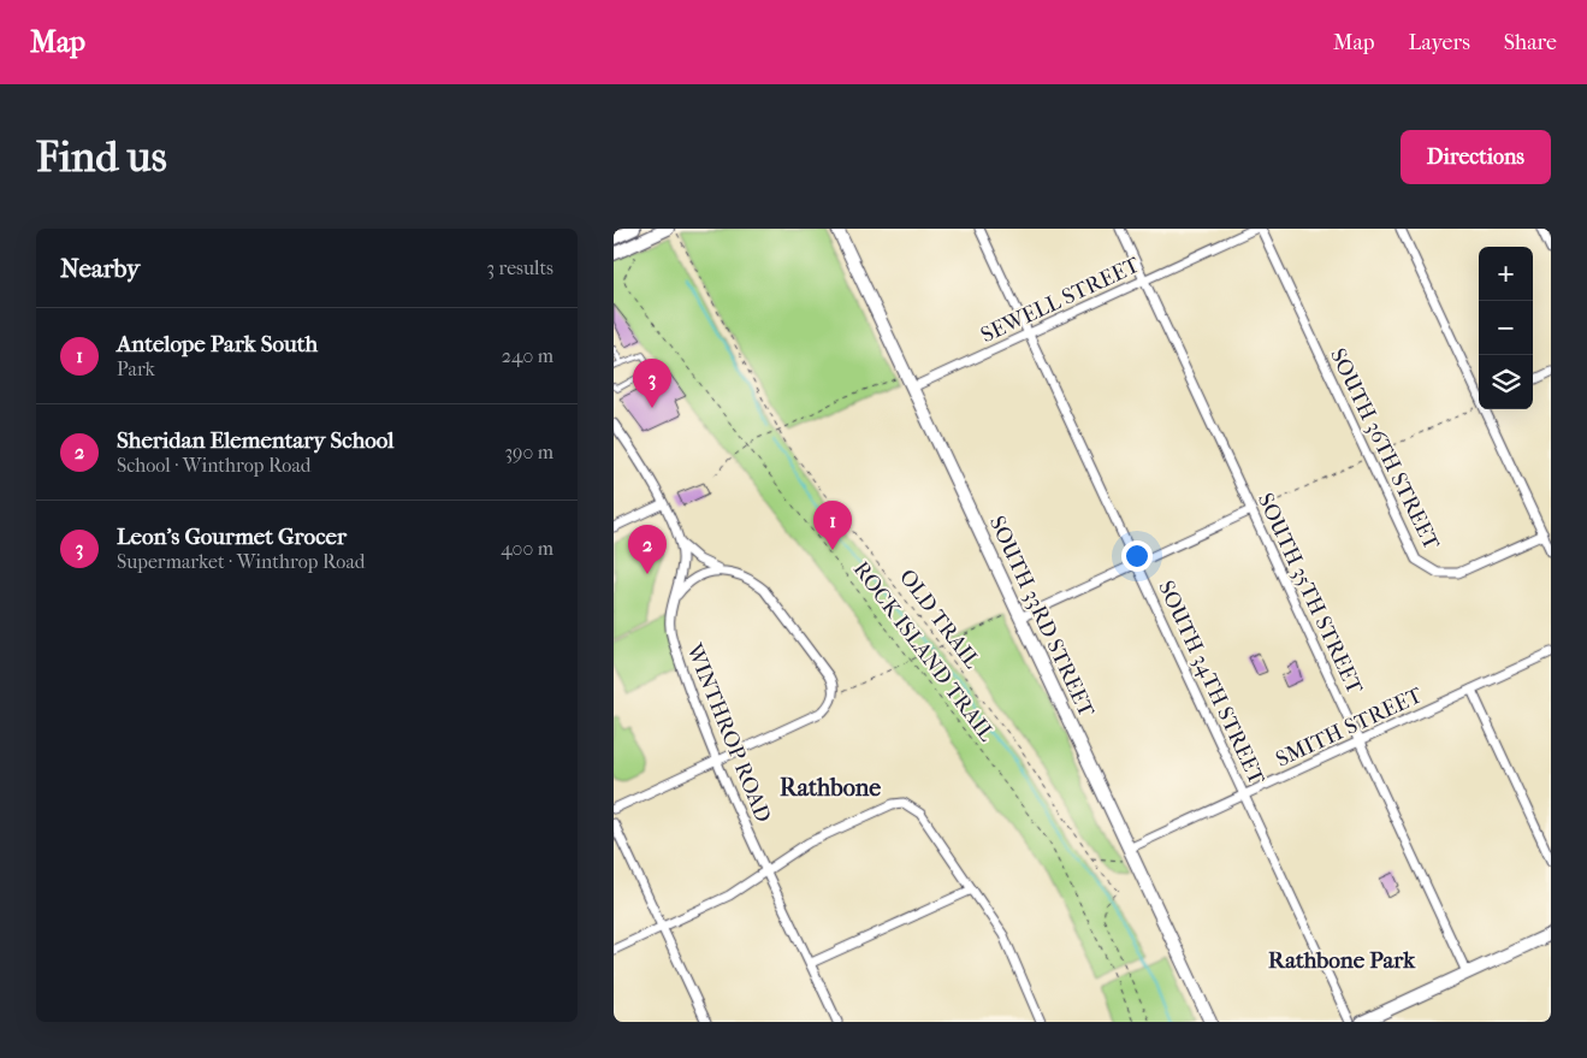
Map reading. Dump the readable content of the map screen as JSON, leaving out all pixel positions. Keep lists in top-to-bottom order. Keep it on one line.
{"streets":{"main road":["SOUTH 33RD STREET"],"street":["SEWELL STREET","SOUTH 36TH STREET","SOUTH 35TH STREET","SOUTH 34TH STREET","SMITH STREET","WINTHROP ROAD"],"path":["OLD TRAIL","ROCK ISLAND TRAIL"]},"crossings":[["SEWELL STREET","SOUTH 35TH STREET"],["SEWELL STREET","SOUTH 33RD STREET"],["SEWELL STREET","SOUTH 34TH STREET"],["SOUTH 35TH STREET","SMITH STREET"],["SOUTH 33RD STREET","SMITH STREET"],["SOUTH 34TH STREET","SMITH STREET"]],"districts":["Rathbone","Rathbone Park"],"page":{"header":"Map","nav":["Map","Layers","Share"],"buttons":"Directions","title":"Find us","heading":["Nearby","3 results"],"map_buttons":["+","−"],"list":[{"mark":"1","name":"Antelope Park South","note":"Park","value":"240 m"},{"mark":"2","name":"Sheridan Elementary School","note":"School · Winthrop Road","value":"390 m"},{"mark":"3","name":"Leon's Gourmet Grocer","note":"Supermarket · Winthrop Road","value":"400 m"}],"pins":["3","1","2"]}}
